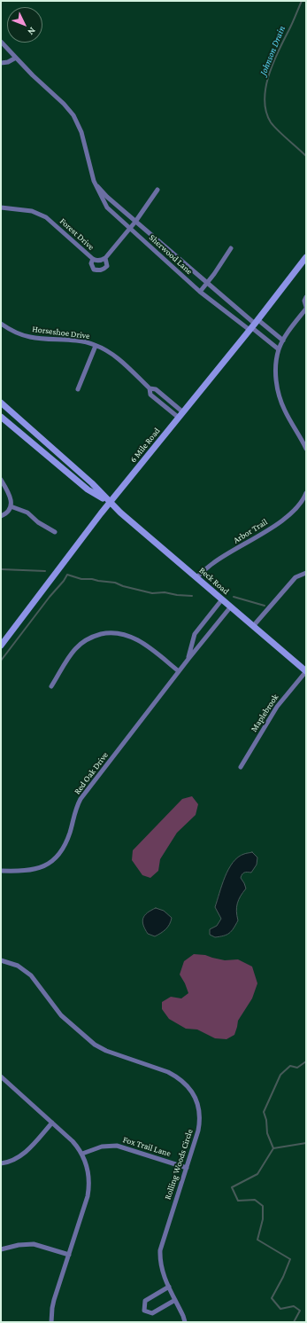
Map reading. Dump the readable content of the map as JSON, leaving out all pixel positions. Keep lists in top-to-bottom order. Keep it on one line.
{"streets":{"main road":["6 Mile Road","Beck Road"],"street":["Forest Drive","Sherwood Lane","Horseshoe Drive","Arbor Trail","Maplebrook","Red Oak Drive","Fox Trail Lane","Rolling Woods Circle"]},"crossings":[["Sherwood Lane","6 Mile Road"],["Horseshoe Drive","6 Mile Road"],["6 Mile Road","Beck Road"],["Arbor Trail","Beck Road"],["Beck Road","Maplebrook"],["Beck Road","Red Oak Drive"],["Fox Trail Lane","Rolling Woods Circle"]],"water":["Johnson Drain"],"north":"bottom right"}
